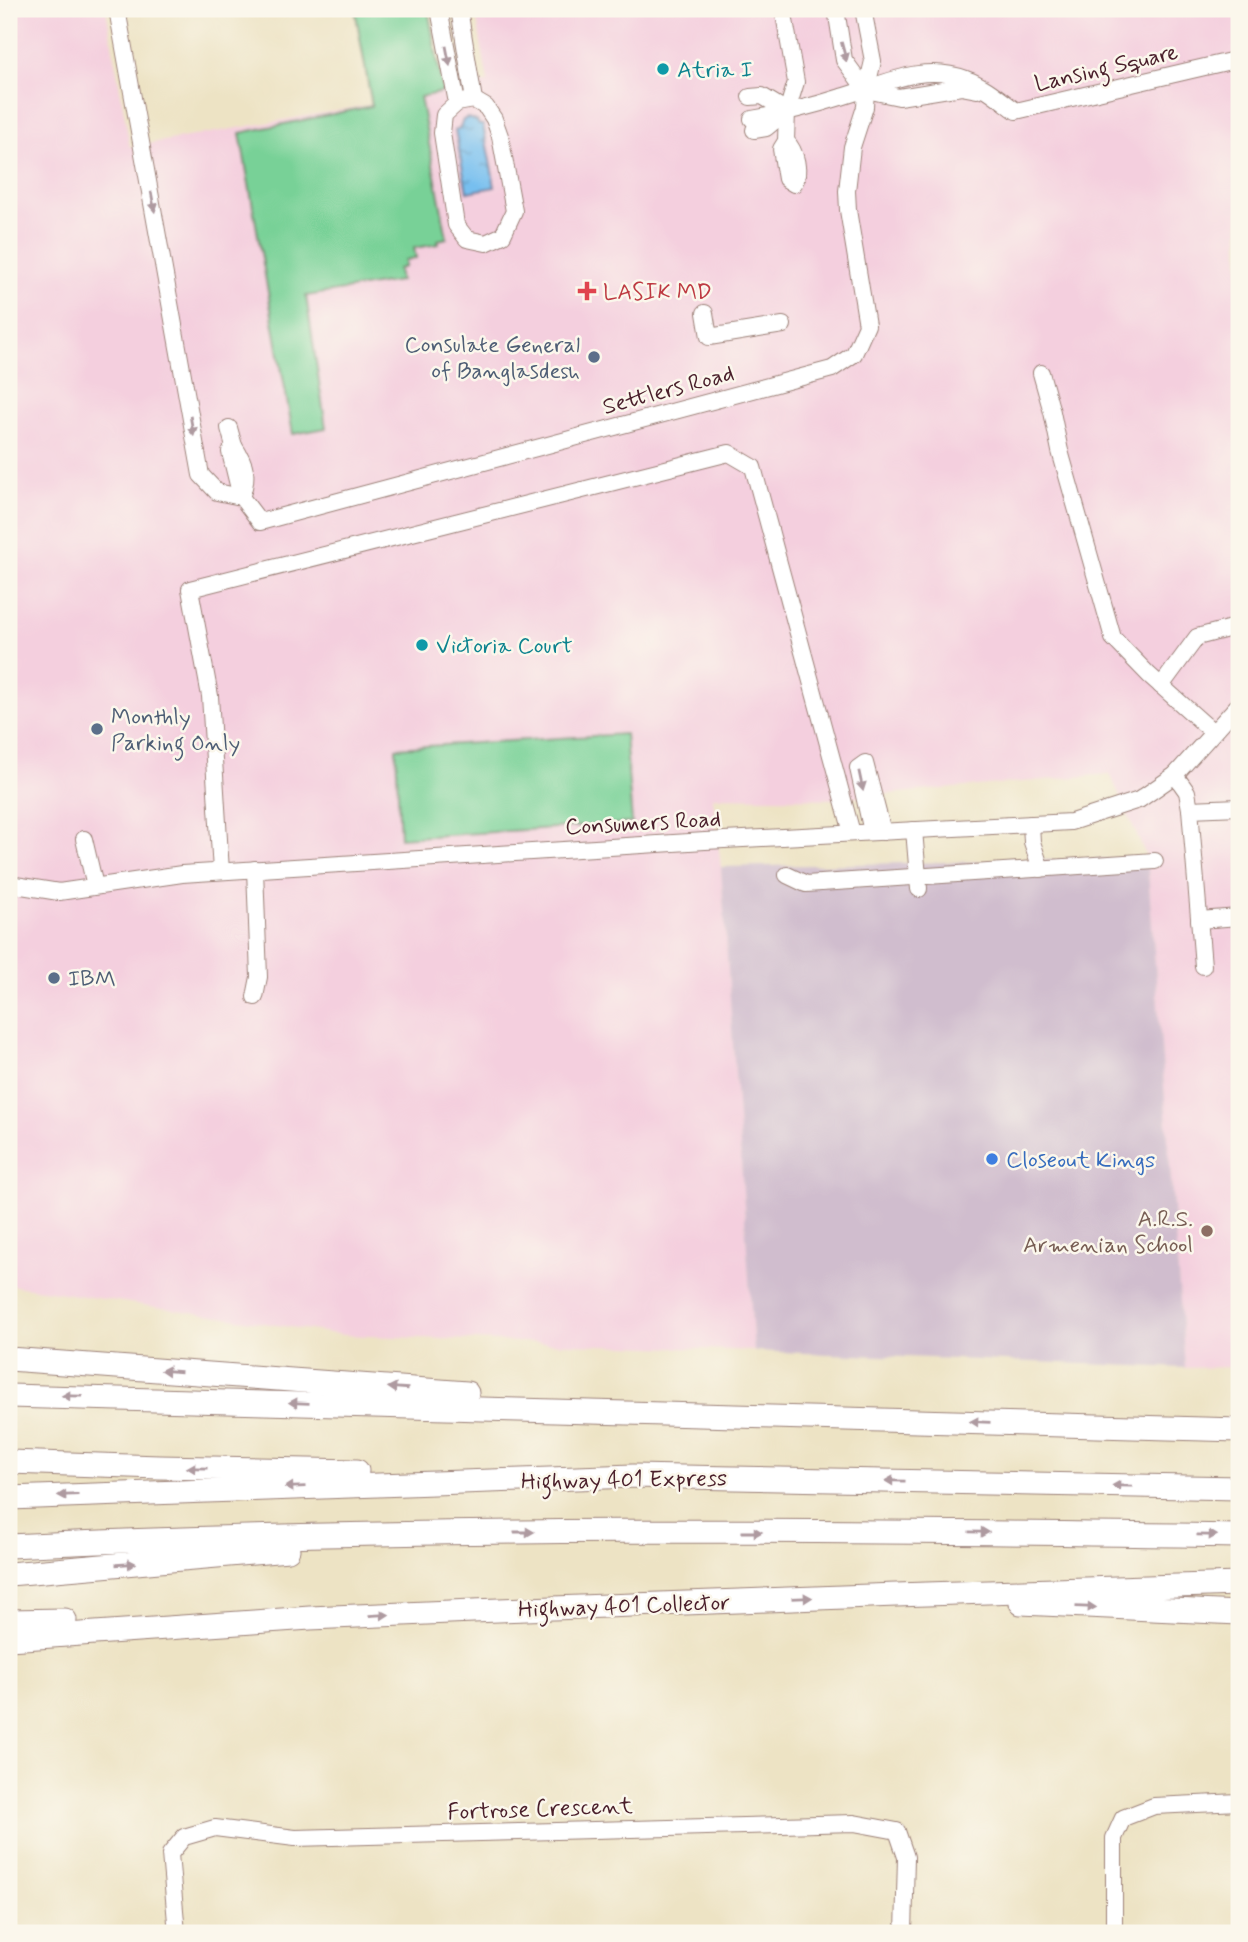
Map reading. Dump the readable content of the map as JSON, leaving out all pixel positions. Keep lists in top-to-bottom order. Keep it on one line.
{"streets":{"highway":["Highway 401 Express","Highway 401 Collector"],"street":["Lansing Square","Settlers Road","Consumers Road","Fortrose Crescent"]},"crossings":[["Lansing Square","Settlers Road"]],"places":{"other":["Atria I","Consulate General of Banglasdesh","Victoria Court","Monthly Parking Only","IBM","Closeout Kings","A.R.S. Armenian School"],"health":["LASIK MD"]}}
